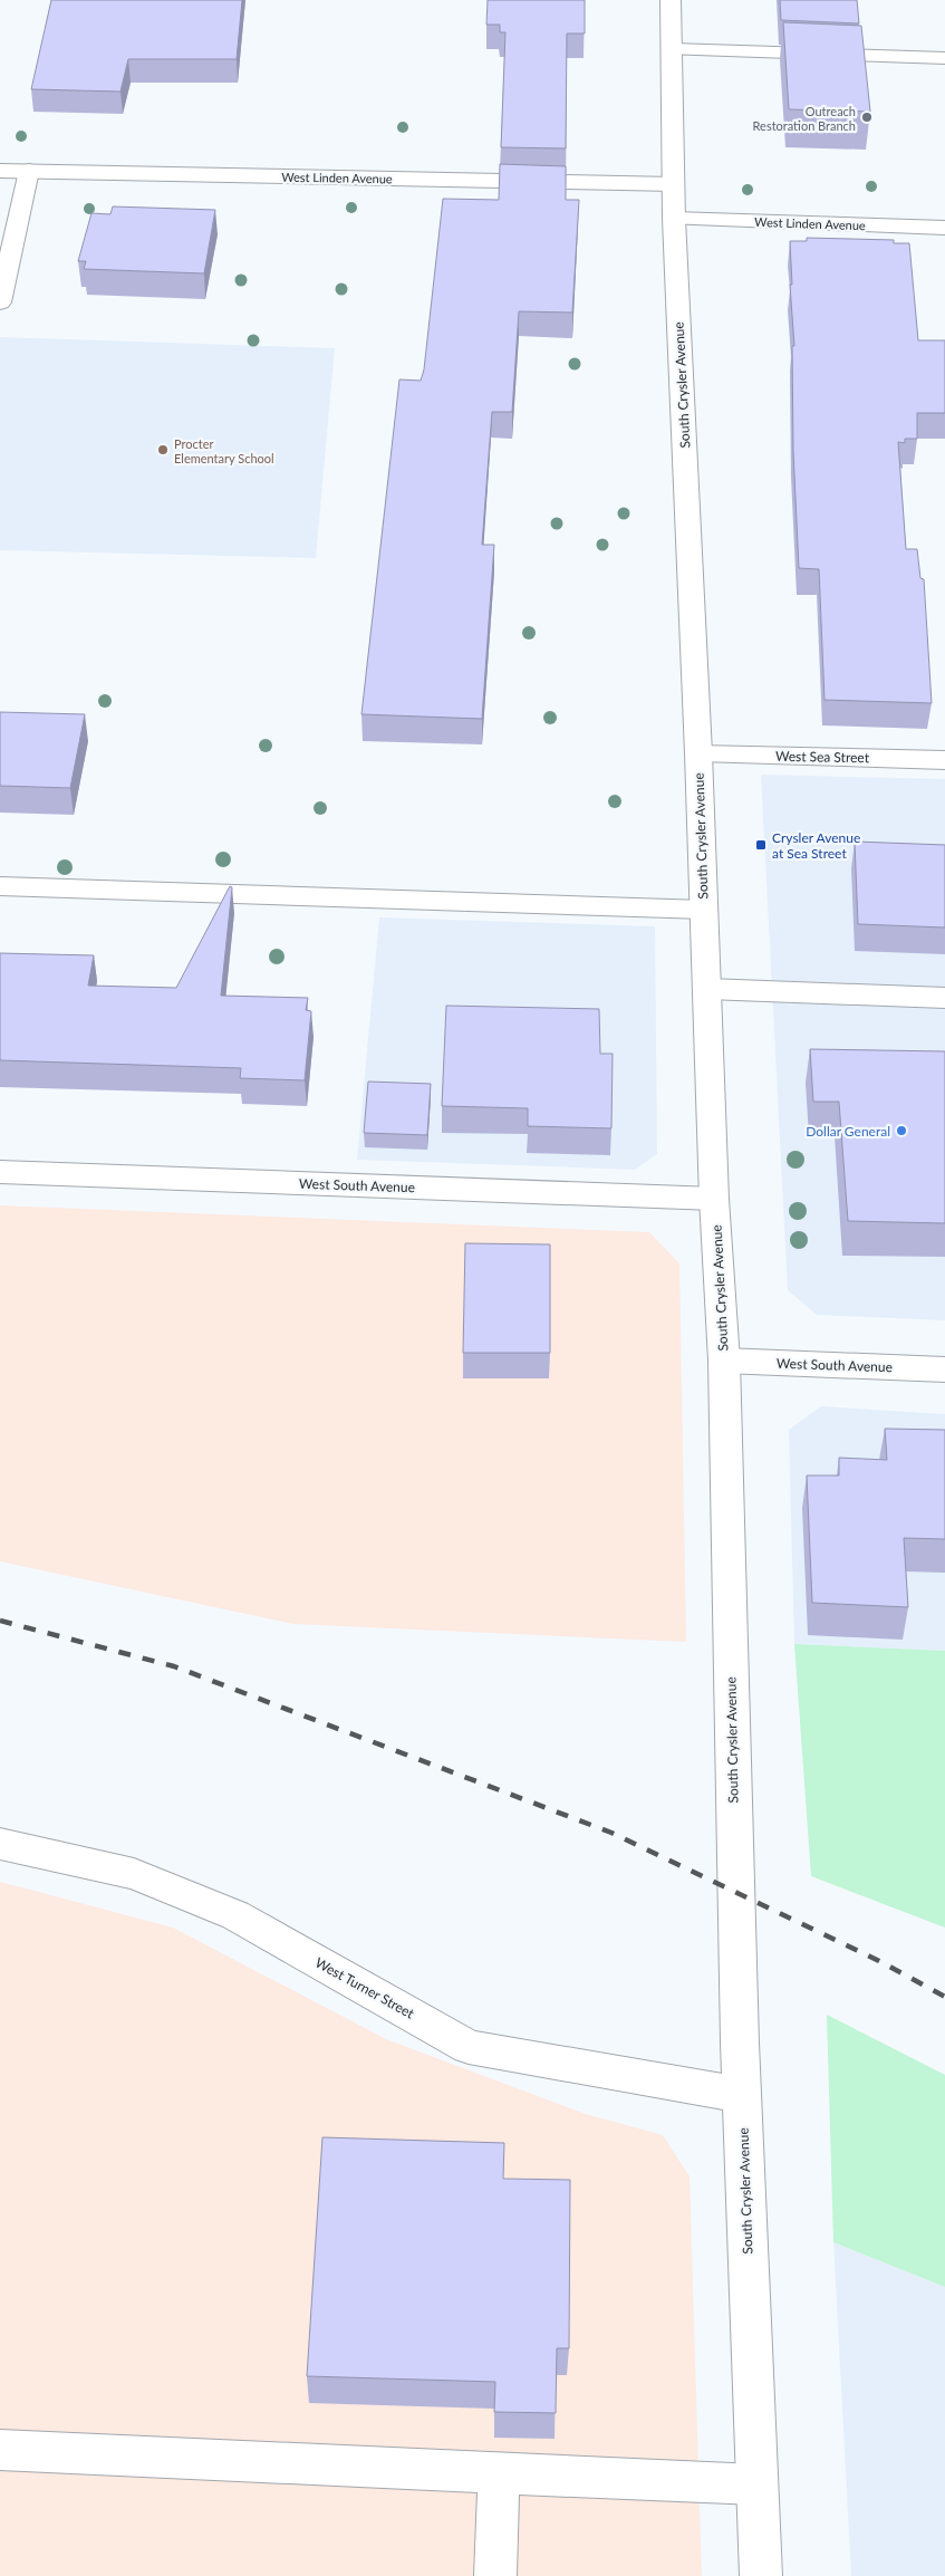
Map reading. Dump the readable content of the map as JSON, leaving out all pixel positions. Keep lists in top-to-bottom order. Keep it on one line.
{"streets":{"main road":["West Linden Avenue","South Crysler Avenue","West Sea Street","West South Avenue","West Turner Street"]},"crossings":[["West Linden Avenue","South Crysler Avenue"],["South Crysler Avenue","West Sea Street"],["South Crysler Avenue","West South Avenue"],["South Crysler Avenue","West Turner Street"]],"places":{"other":["Outreach Restoration Branch","Procter Elementary School","Dollar General"],"transit":["Crysler Avenue at Sea Street"]}}
